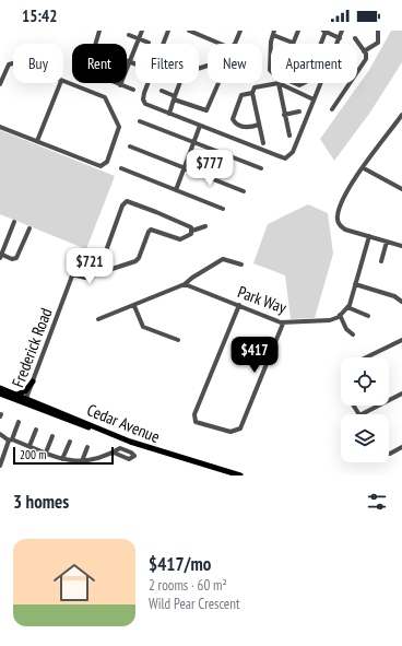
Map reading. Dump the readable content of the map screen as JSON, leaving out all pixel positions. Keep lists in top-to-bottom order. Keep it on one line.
{"streets":{"main road":["Cedar Avenue"],"street":["Park Way","Frederick Road"]},"crossings":[["Frederick Road","Cedar Avenue"]],"scale_bar":"200 m","page":{"status":"15:42","chip":["Buy","Rent","Filters","New","Apartment"],"price":["$777","$721","$417"],"scale":"200 m","heading":"3 homes","list":[{"name":"$417/mo","note":"2 rooms · 60 m² · Wild Pear Crescent"}]}}
